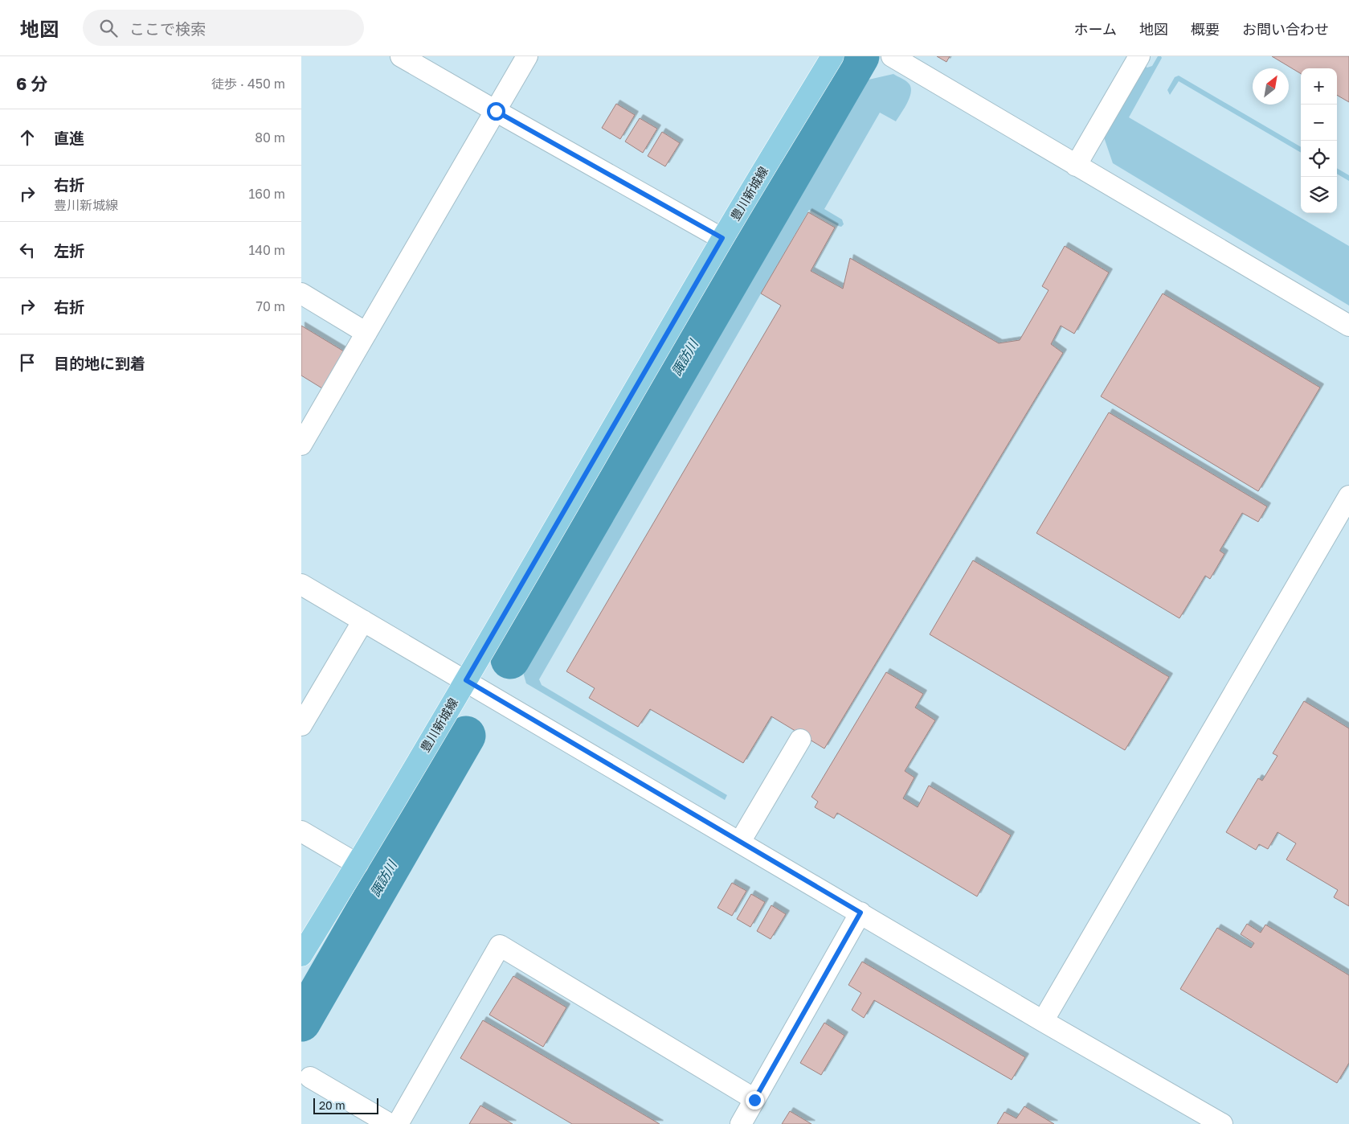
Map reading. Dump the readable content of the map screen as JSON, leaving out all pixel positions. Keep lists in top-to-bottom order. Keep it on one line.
{"streets":{"main road":["豊川新城線"]},"water":["諏訪川"],"scale_bar":"20 m","north":"top right","page":{"header":"地図","search":"ここで検索","nav":["ホーム","地図","概要","お問い合わせ"],"heading":["6 分","徒歩 · 450 m"],"map_buttons":["+","−"],"list":[["直進","80 m"],["右折","豊川新城線","160 m"],["左折","140 m"],["右折","70 m"],"目的地に到着"],"scale":"20 m"}}
